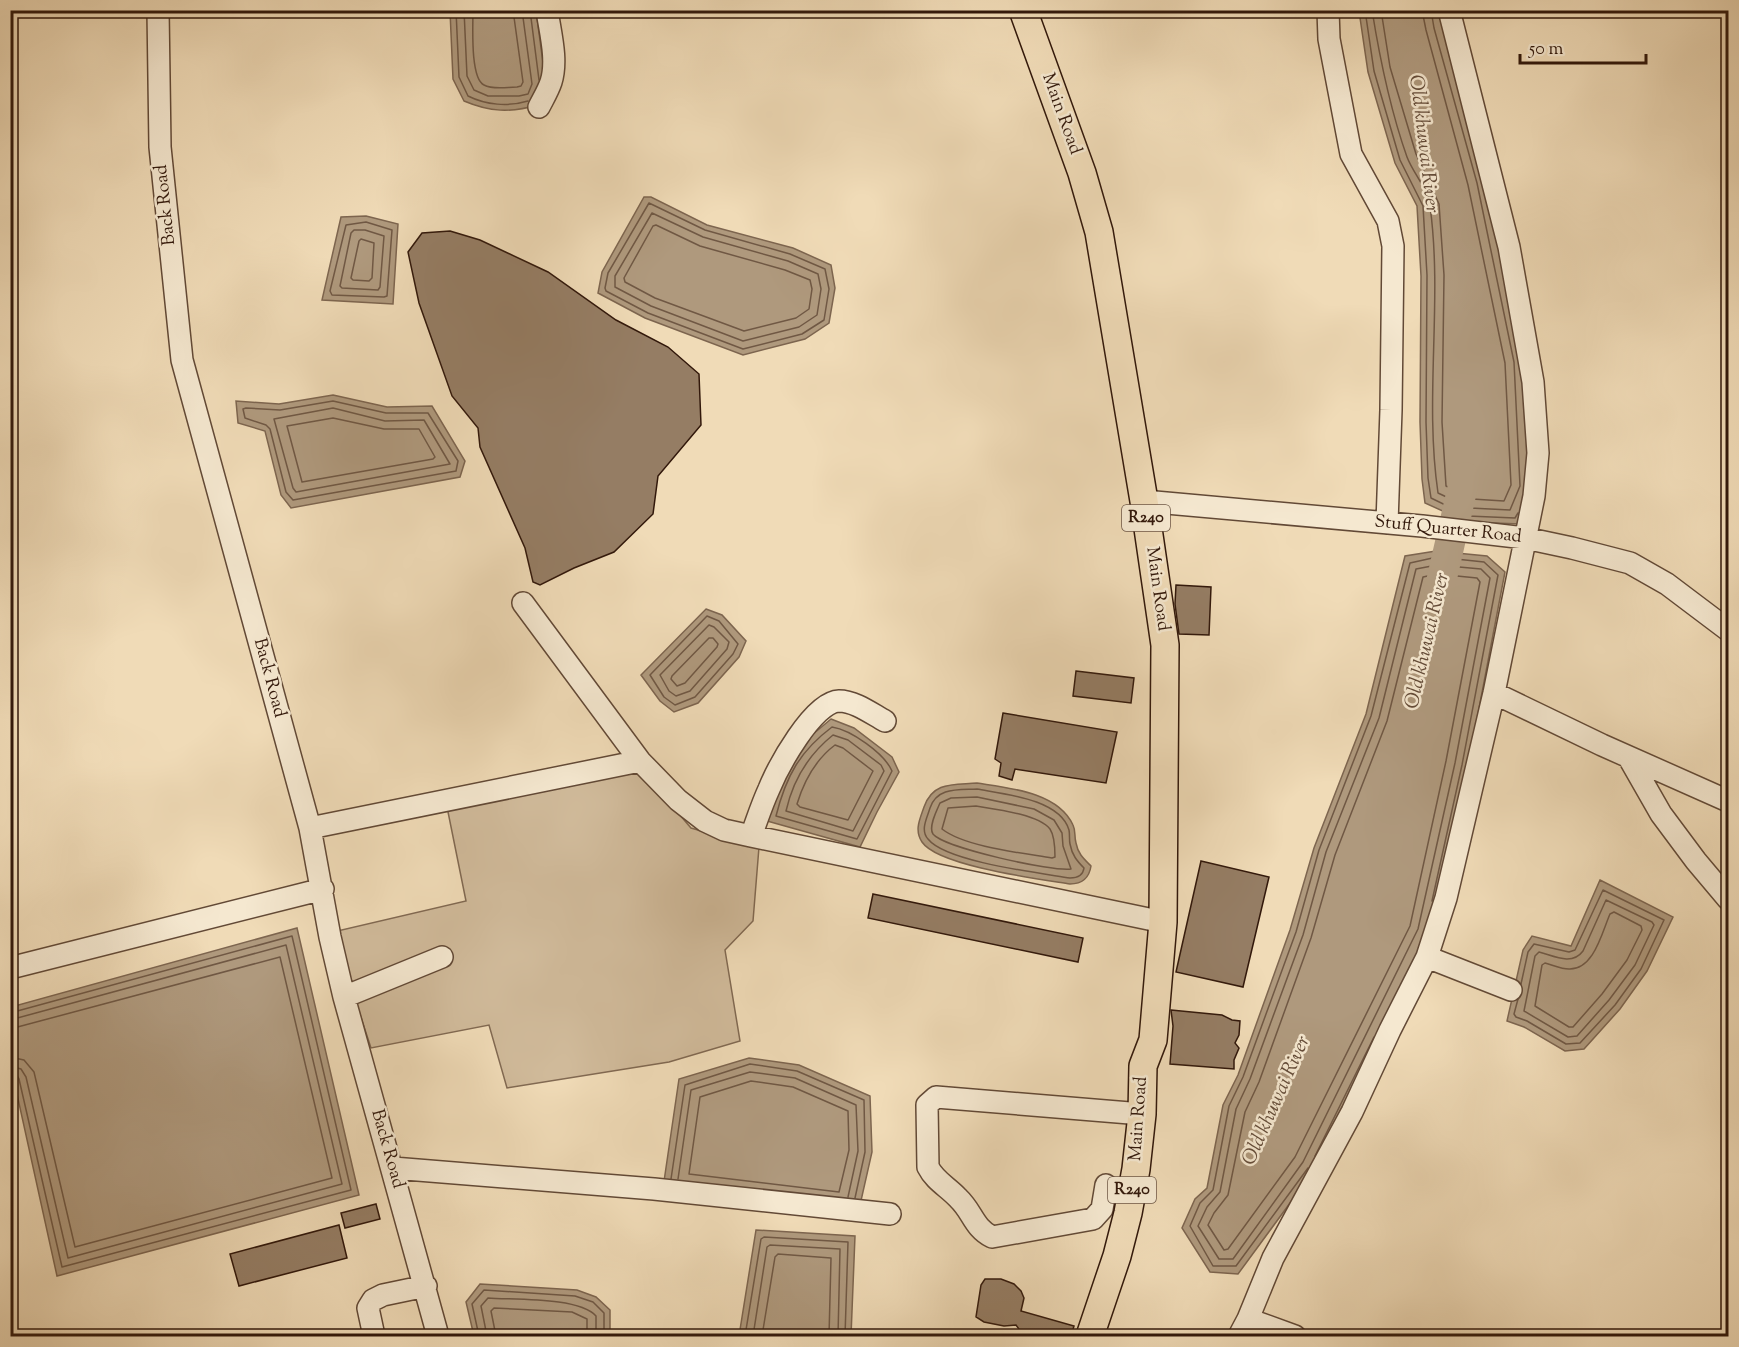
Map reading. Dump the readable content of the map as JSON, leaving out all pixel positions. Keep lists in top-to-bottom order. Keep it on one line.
{"streets":{"main road":["Main Road","R240"],"street":["Back Road","Stuff Quarter Road"]},"crossings":[["Main Road","Stuff Quarter Road"]],"water":["Old khuwai River"],"scale_bar":"50 m"}
